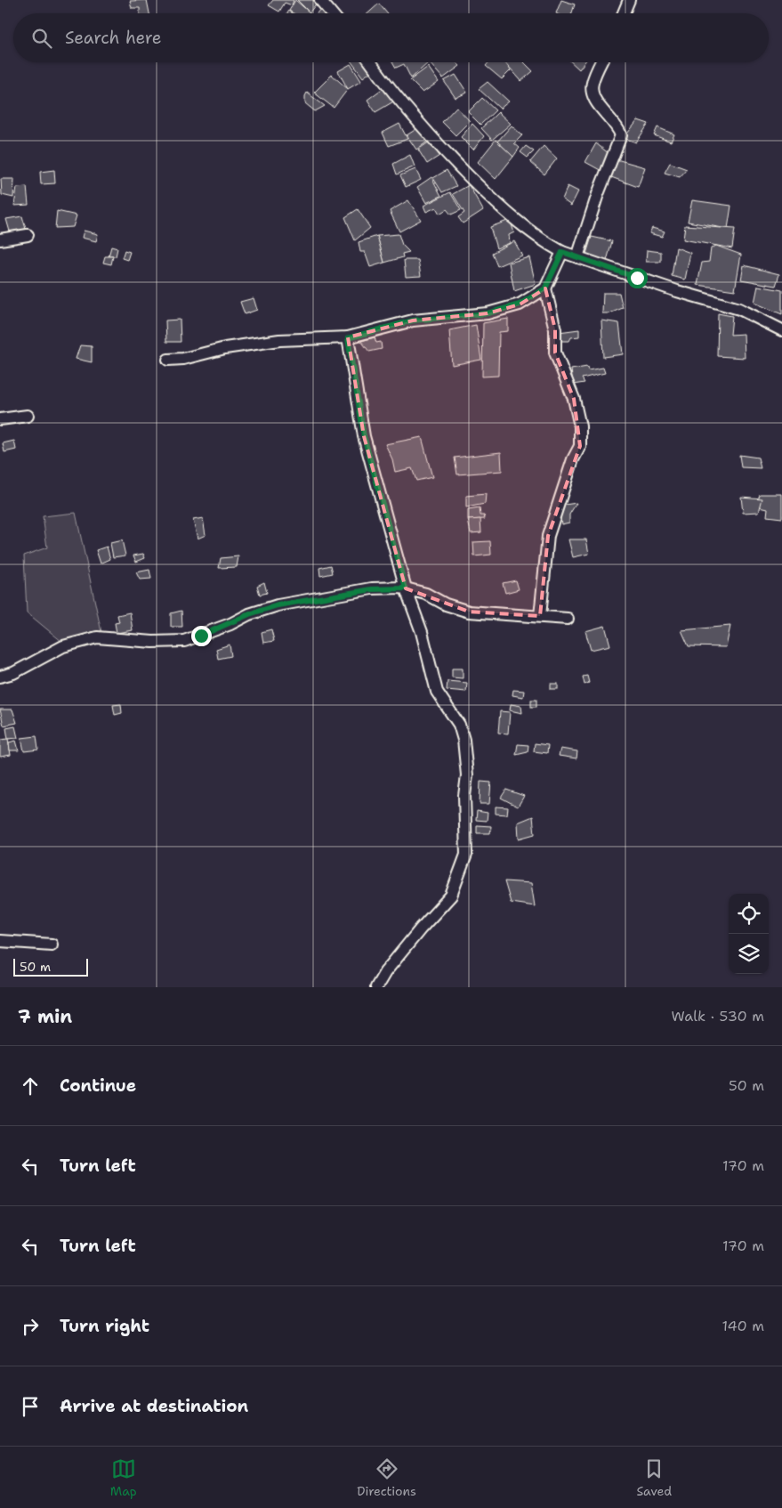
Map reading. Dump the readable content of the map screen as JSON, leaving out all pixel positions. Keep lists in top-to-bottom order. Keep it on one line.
{"scale_bar":"50 m","page":{"search":"Search here","scale":"50 m","heading":["7 min","Walk · 530 m"],"list":[["Continue","50 m"],["Turn left","170 m"],["Turn left","170 m"],["Turn right","140 m"],"Arrive at destination"],"nav":["Map","Directions","Saved"]}}
